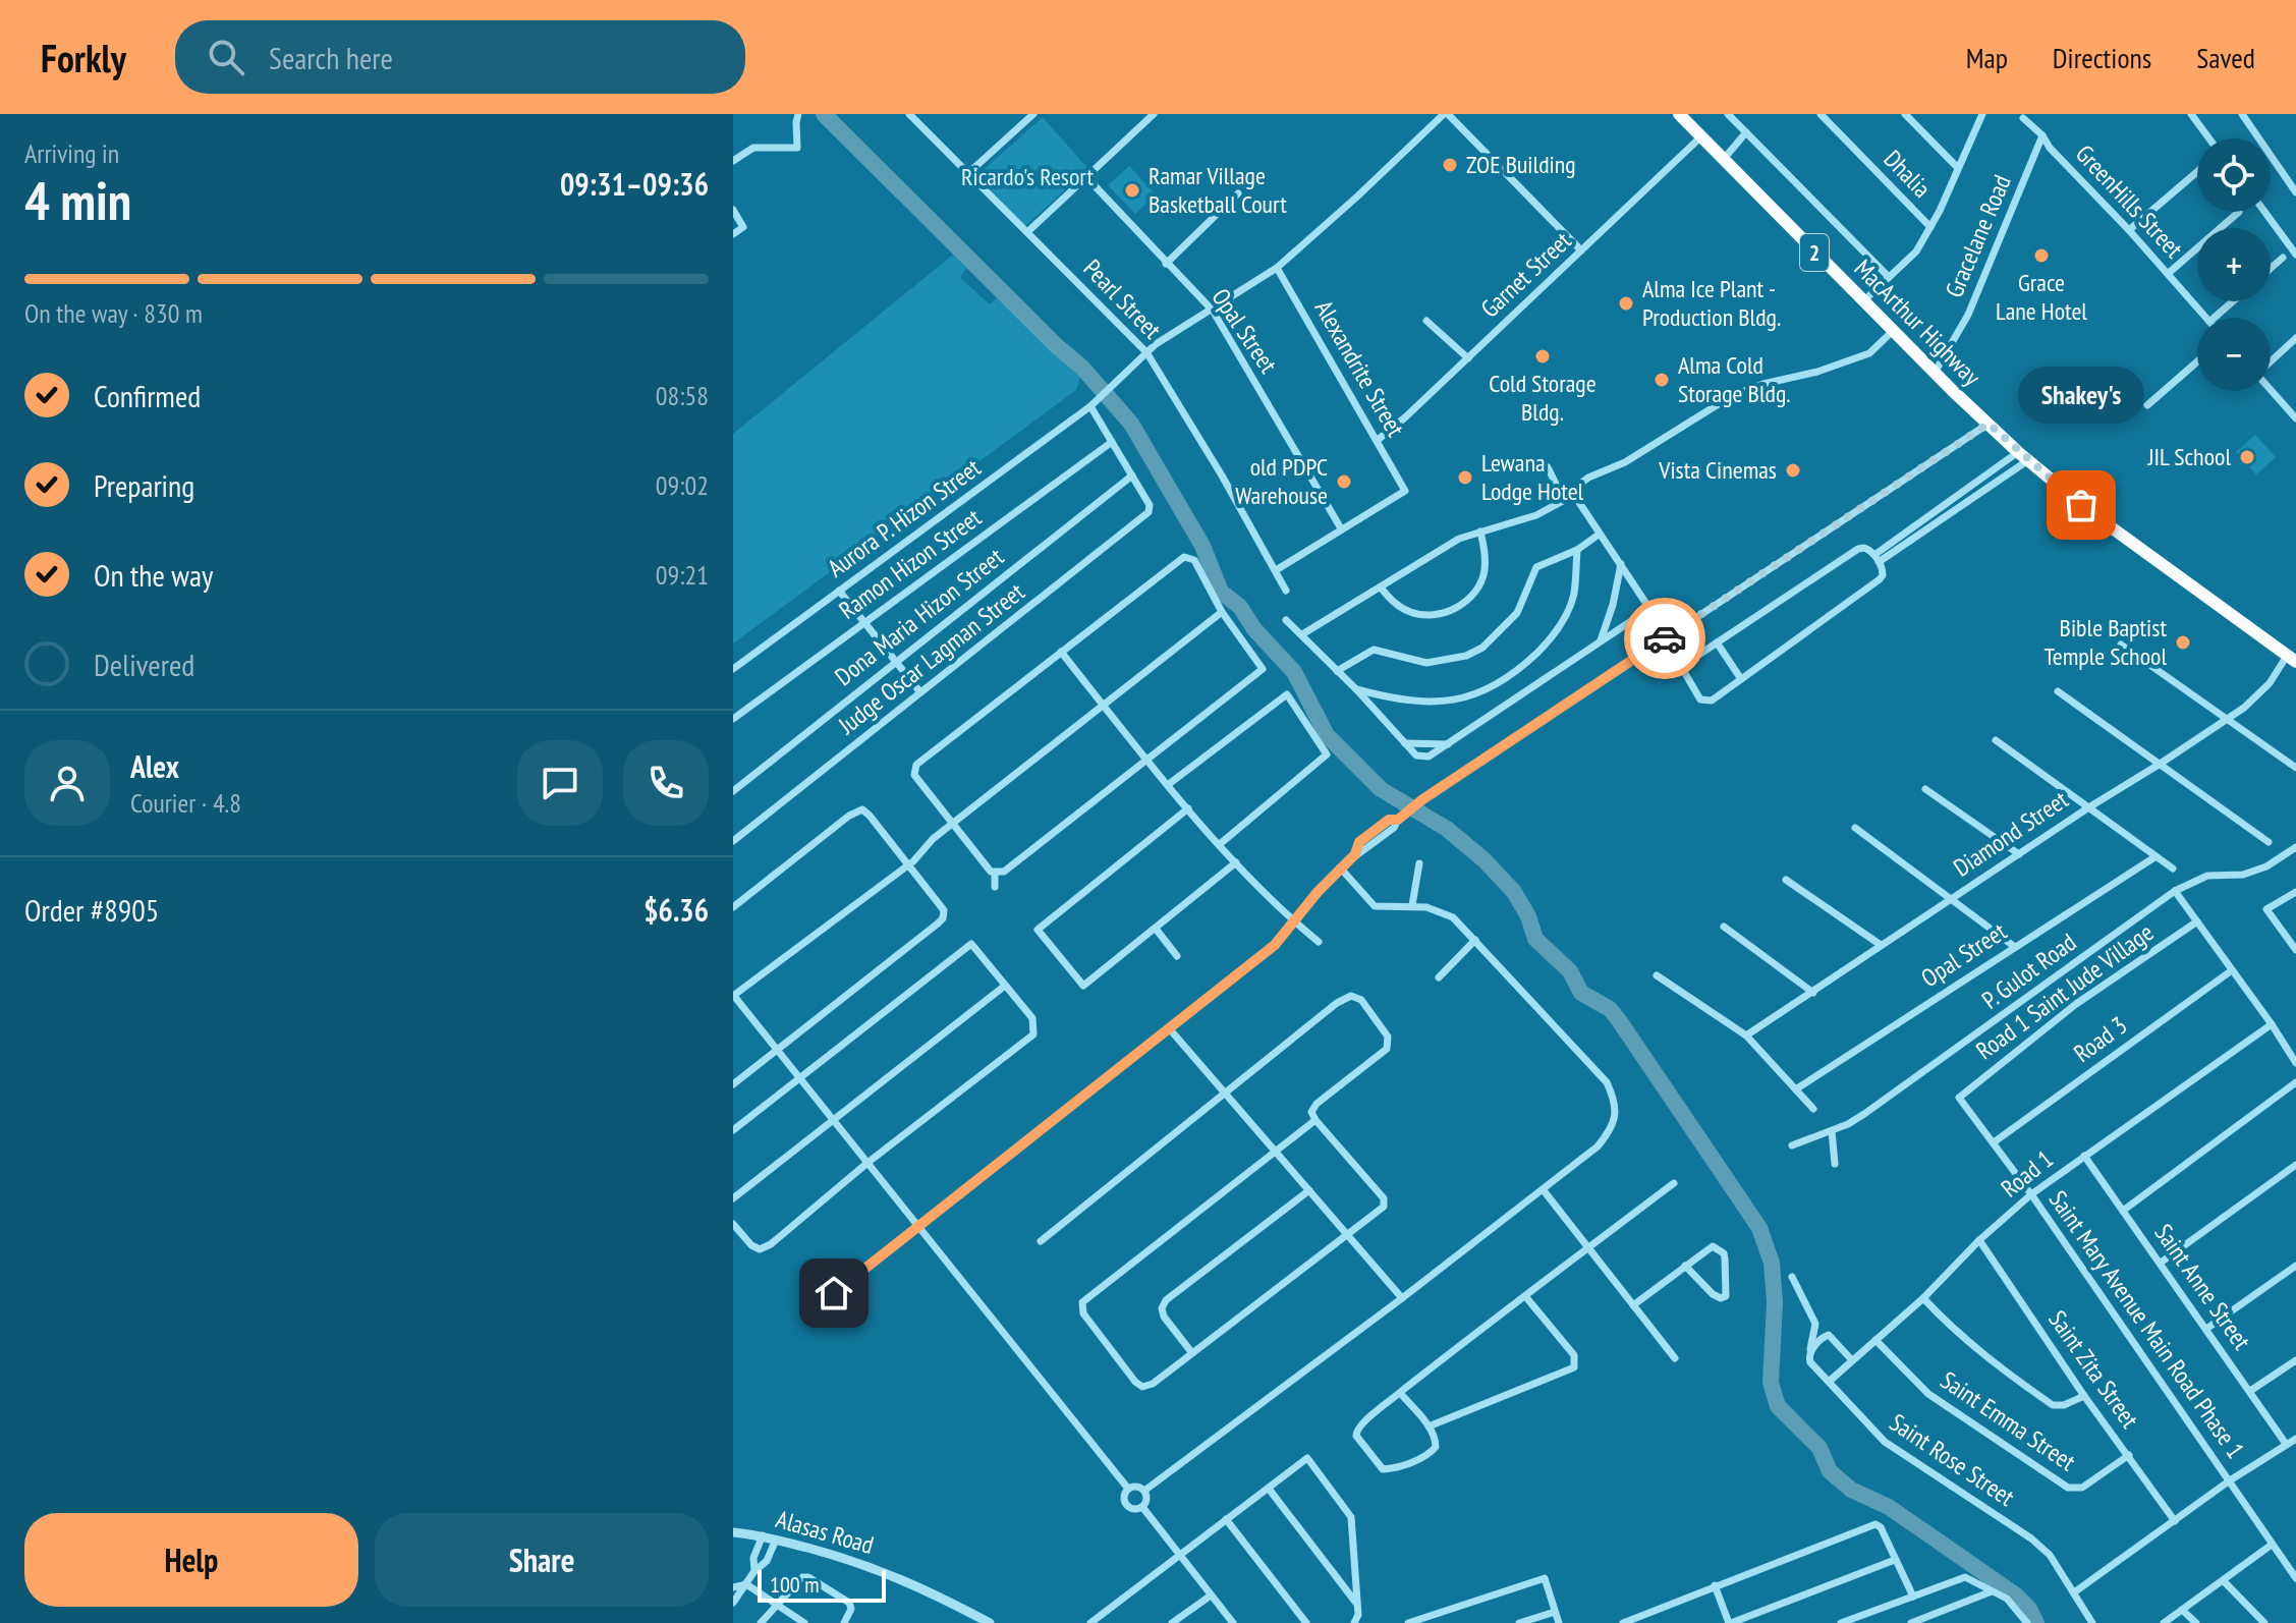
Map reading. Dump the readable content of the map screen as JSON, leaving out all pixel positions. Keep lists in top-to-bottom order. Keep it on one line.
{"streets":{"highway":["2","MacArthur Highway"],"street":["Dhalia","GreenHills Street","Gracelane Road","Garnet Street","Pearl Street","Opal Street","Alexandrite Street","Aurora P. Hizon Street","Ramon Hizon Street","Dona Maria Hizon Street","Judge Oscar Lagman Street","Diamond Street","P. Gulot Road","Road 1 Saint Jude Village","Road 3","Road 1","Saint Anne Street","Saint Mary Avenue Main Road Phase 1","Saint Zita Street","Saint Emma Street","Saint Rose Street","Alasas Road"]},"crossings":[["GreenHills Street","Gracelane Road"],["Gracelane Road","MacArthur Highway"],["Garnet Street","MacArthur Highway"],["Garnet Street","Alexandrite Street"],["Pearl Street","Aurora P. Hizon Street"],["MacArthur Highway","Diamond Street"],["Opal Street","Alexandrite Street"],["Opal Street","Aurora P. Hizon Street"],["Alexandrite Street","Aurora P. Hizon Street"],["Dona Maria Hizon Street","Judge Oscar Lagman Street"],["Road 1 Saint Jude Village","Saint Mary Avenue Main Road Phase 1"],["Road 3","Saint Mary Avenue Main Road Phase 1"],["Road 1","Saint Anne Street"],["Road 1","Saint Mary Avenue Main Road Phase 1"],["Road 1","Saint Zita Street"],["Road 1","Saint Emma Street"],["Road 1","Saint Rose Street"],["Saint Zita Street","Saint Emma Street"]],"parks":["Ricardo's Resort"],"places":["ZOE Building","Ramar Village Basketball Court","Grace Lane Hotel","Alma Ice Plant - Production Bldg.","Cold Storage Bldg.","Alma Cold Storage Bldg.","JIL School","Vista Cinemas","Lewana Lodge Hotel","old PDPC Warehouse","Shakey's","Bible Baptist Temple School"],"scale_bar":"100 m","page":{"header":"Forkly","search":"Search here","nav":["Map","Directions","Saved"],"heading":["4 min","Arriving in","09:31–09:36"],"panel":["Alex","Courier · 4.8","Order #8905","$6.36"],"map_buttons":["+","−"],"bar":"On the way · 830 m","list":[["Confirmed","08:58"],["Preparing","09:02"],["On the way","09:21"],"Delivered"],"bubble":"Shakey's","buttons":["Help","Share"],"scale":"100 m"}}
